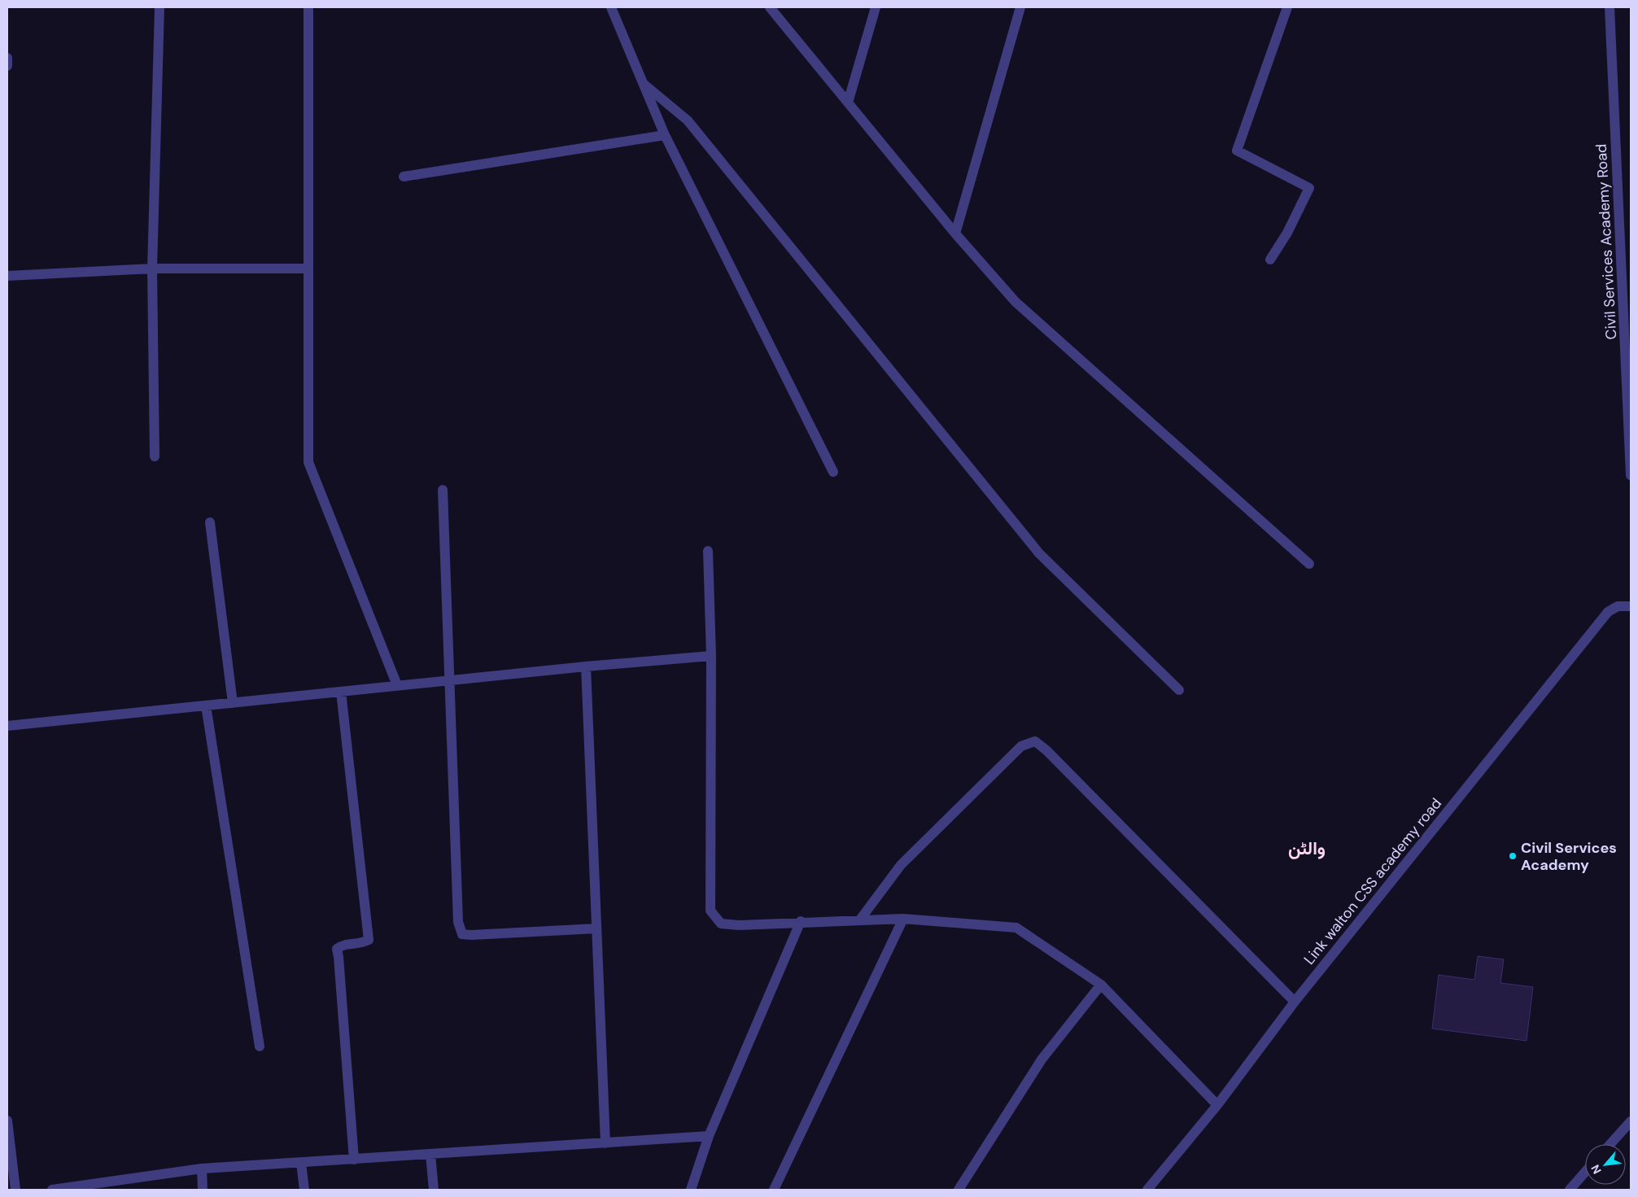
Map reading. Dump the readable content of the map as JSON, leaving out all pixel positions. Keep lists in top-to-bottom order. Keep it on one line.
{"streets":{"street":["Civil Services Academy Road","Link walton CSS academy road"]},"districts":["والٹن"],"places":["Civil Services Academy"],"north":"bottom left"}
